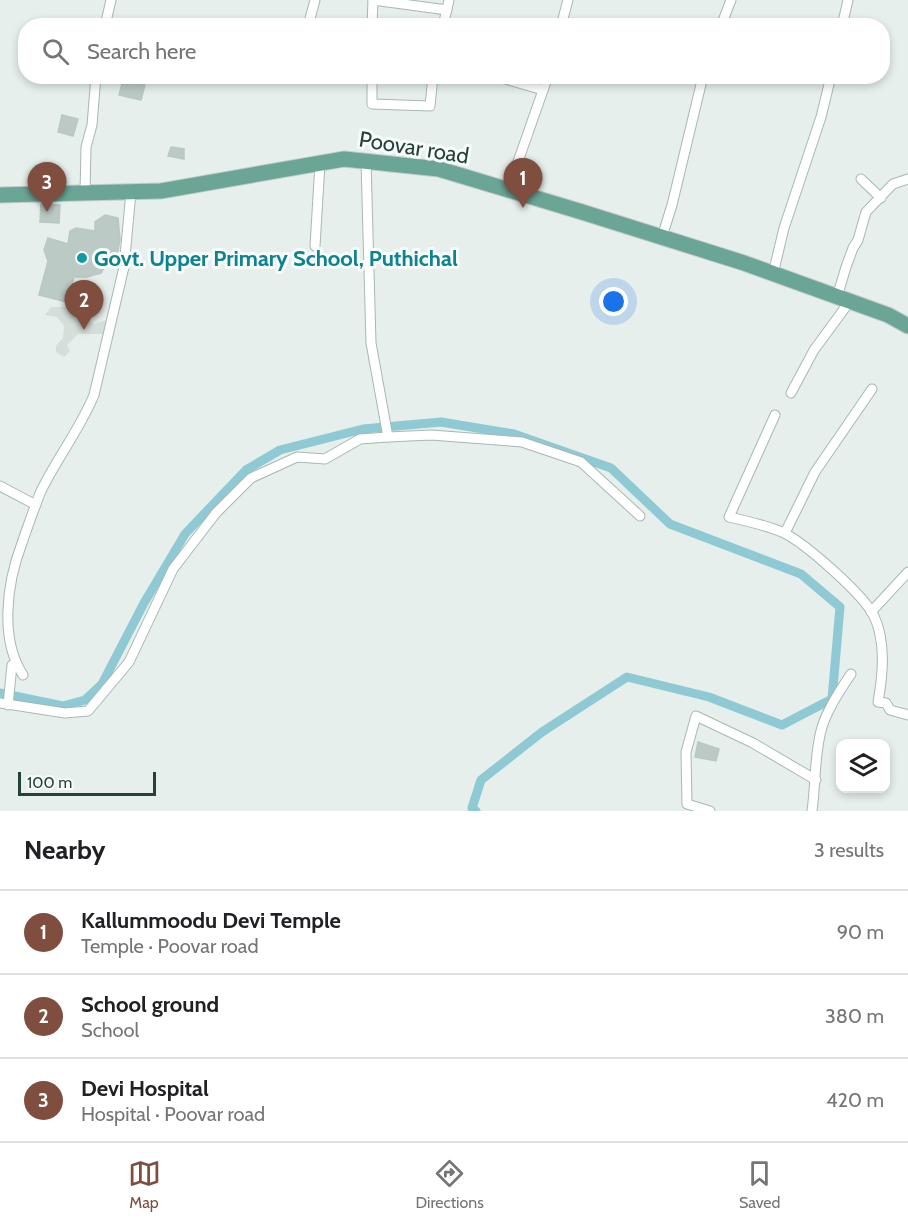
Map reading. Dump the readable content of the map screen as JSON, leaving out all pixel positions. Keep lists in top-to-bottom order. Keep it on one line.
{"streets":{"main road":["Poovar road"]},"places":["Govt. Upper Primary School, Puthichal"],"scale_bar":"100 m","page":{"search":"Search here","pins":["1","3","2"],"scale":"100 m","heading":["Nearby","3 results"],"list":[{"mark":"1","name":"Kallummoodu Devi Temple","note":"Temple · Poovar road","value":"90 m"},{"mark":"2","name":"School ground","note":"School","value":"380 m"},{"mark":"3","name":"Devi Hospital","note":"Hospital · Poovar road","value":"420 m"}],"nav":["Map","Directions","Saved"]}}
